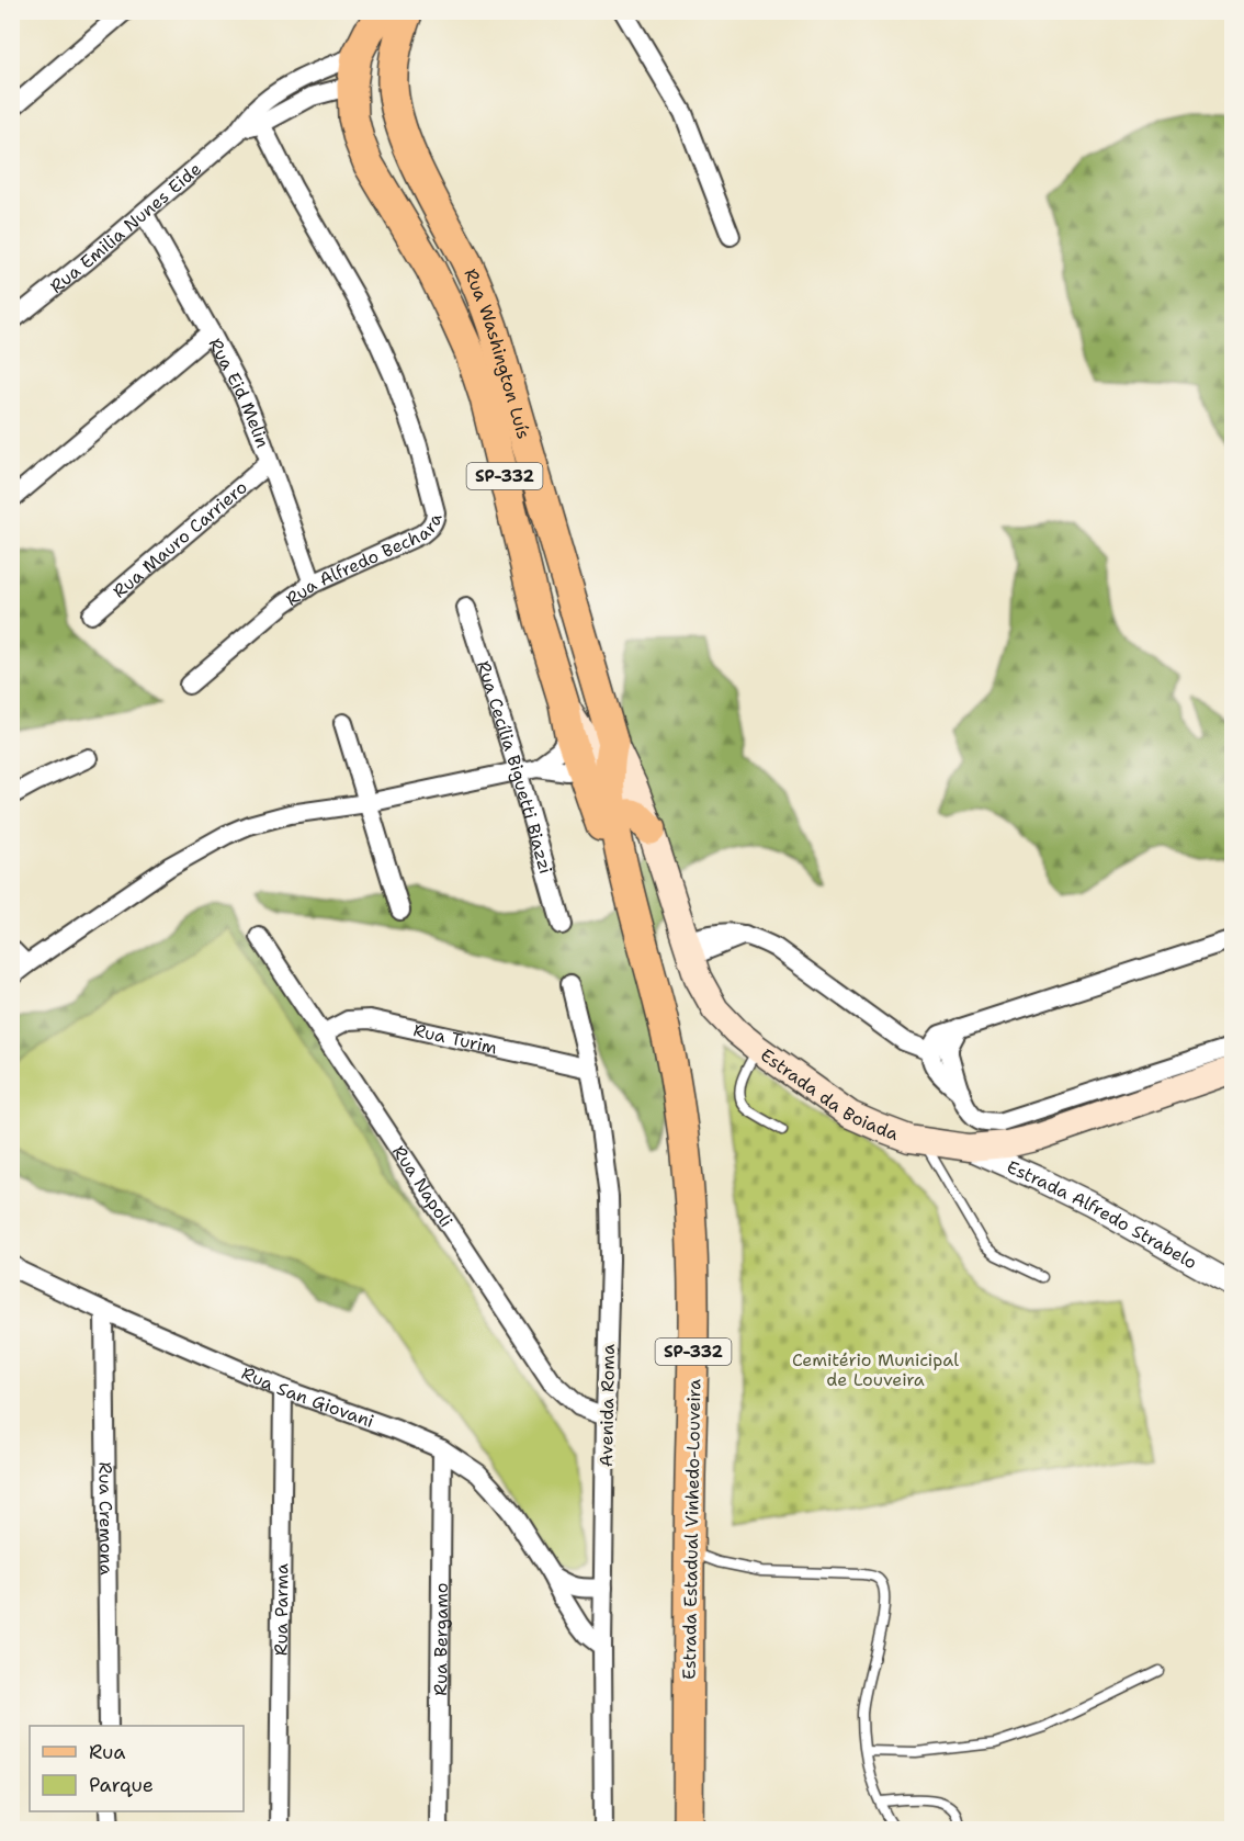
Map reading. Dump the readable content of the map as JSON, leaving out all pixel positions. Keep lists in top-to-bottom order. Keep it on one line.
{"streets":{"main road":["Rua Washington Luís","SP-332","Estrada da Boiada","Estrada Estadual Vinhedo-Louveira"],"street":["Rua Emilia Nunes Eide","Rua Eid Melin","Rua Mauro Carriero","Rua Alfredo Bechara","Rua Cecília Biguetti Biazzi","Rua Turim","Rua Napoli","Estrada Alfredo Strabelo","Rua San Giovani","Avenida Roma","Rua Cremona","Rua Parma","Rua Bergamo"]},"crossings":[["Rua Emilia Nunes Eide","Rua Eid Melin"],["Rua Emilia Nunes Eide","SP-332"],["Rua Emilia Nunes Eide","Rua Alfredo Bechara"],["Rua Washington Luís","SP-332"],["Rua Washington Luís","Estrada da Boiada"],["Rua Eid Melin","Rua Mauro Carriero"],["Rua Eid Melin","Rua Alfredo Bechara"],["SP-332","Estrada da Boiada"],["SP-332","Estrada Estadual Vinhedo-Louveira"],["Rua Turim","Rua Napoli"],["Rua Turim","Avenida Roma"],["Estrada da Boiada","Estrada Alfredo Strabelo"],["Rua Napoli","Avenida Roma"],["Rua San Giovani","Avenida Roma"],["Rua San Giovani","Rua Cremona"],["Rua San Giovani","Rua Parma"],["Rua San Giovani","Rua Bergamo"]],"parks":["Cemitério Municipal de Louveira"],"legend":["Rua","Parque"]}
